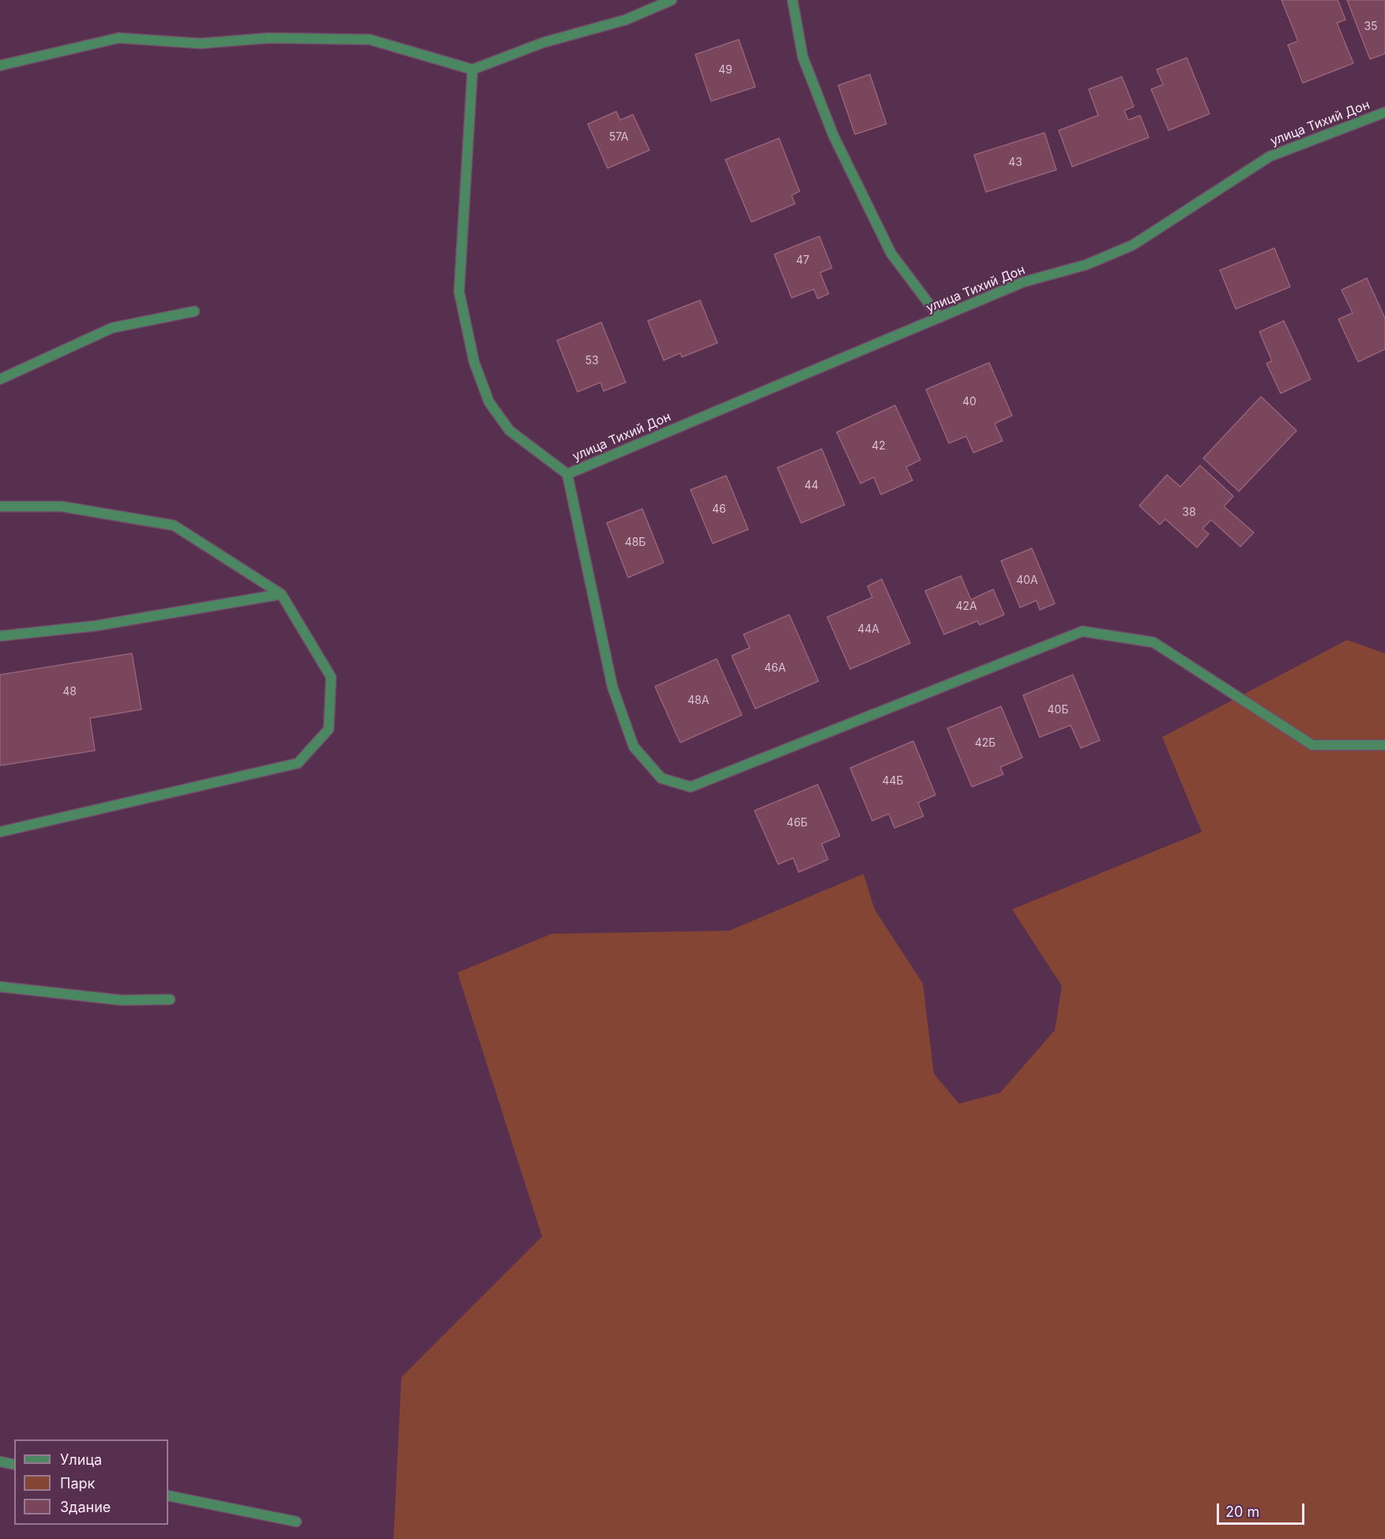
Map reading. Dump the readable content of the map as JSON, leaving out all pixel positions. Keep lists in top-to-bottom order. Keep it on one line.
{"streets":{"street":["улица Тихий Дон"]},"house_numbers":["35","49","57А","43","47","53","40","42","44","46","38","48Б","40А","42А","44А","46А","48","48А","40Б","42Б","44Б","46Б"],"legend":["Улица","Парк","Здание"],"scale_bar":"20 m"}
